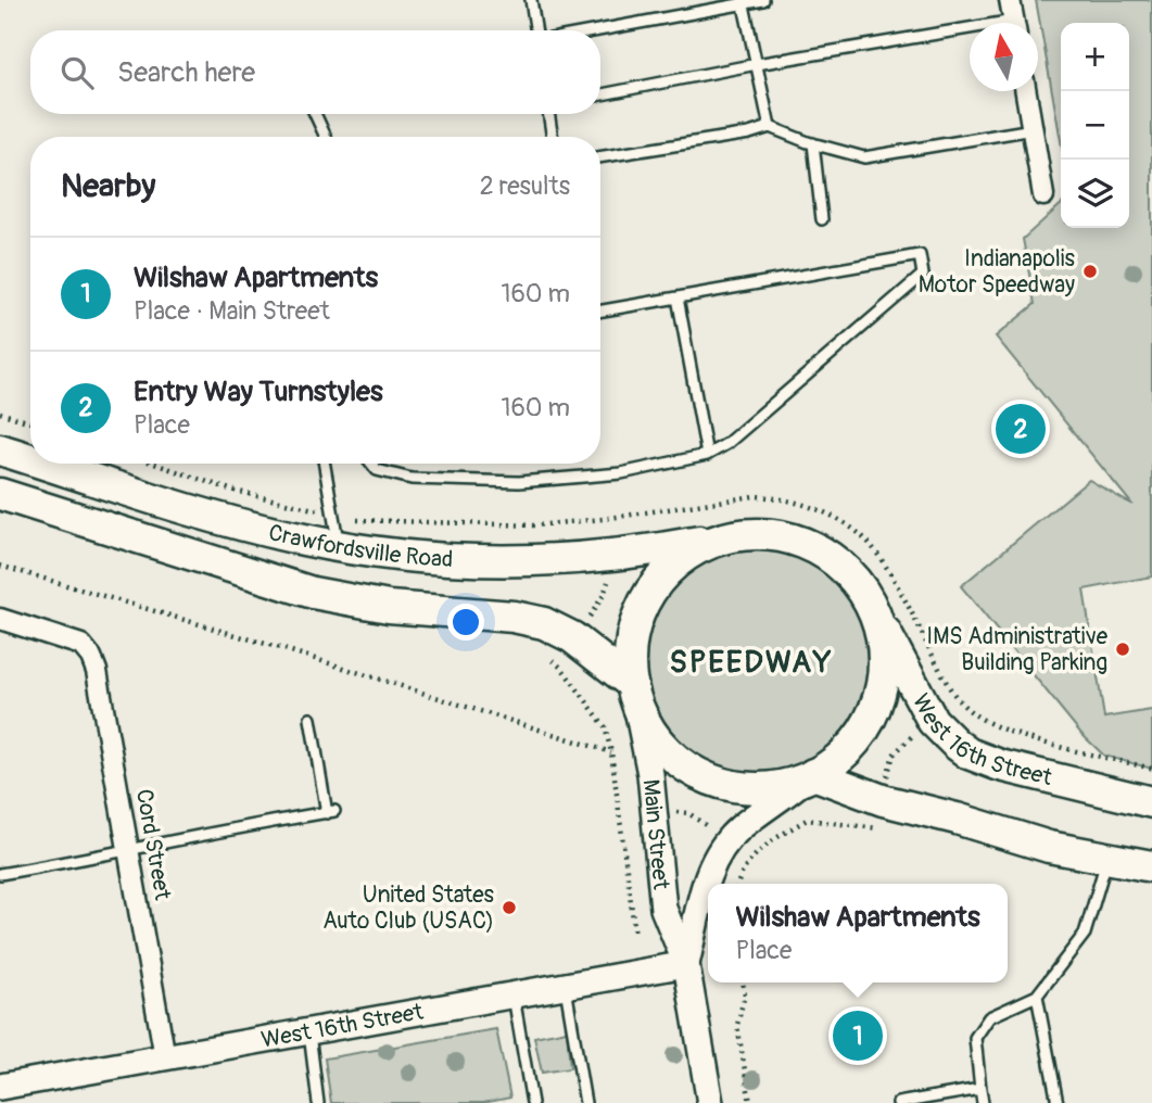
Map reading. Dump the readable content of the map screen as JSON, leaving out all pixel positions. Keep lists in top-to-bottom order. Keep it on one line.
{"streets":{"main road":["Crawfordsville Road","West 16th Street"],"street":["Main Street","Cord Street"]},"crossings":[["Crawfordsville Road","West 16th Street"],["Crawfordsville Road","Main Street"],["West 16th Street","Main Street"],["West 16th Street","Cord Street"]],"districts":["SPEEDWAY"],"places":["Indianapolis Motor Speedway","IMS Administrative Building Parking","United States Auto Club (USAC)"],"north":"top","page":{"map_buttons":["+","−"],"search":"Search here","heading":["Nearby","2 results"],"list":[{"mark":"1","name":"Wilshaw Apartments","note":"Place · Main Street","value":"160 m"},{"mark":"2","name":"Entry Way Turnstyles","note":"Place","value":"160 m"}],"pins":["2","1"],"popup":["Wilshaw Apartments","Place"]}}
